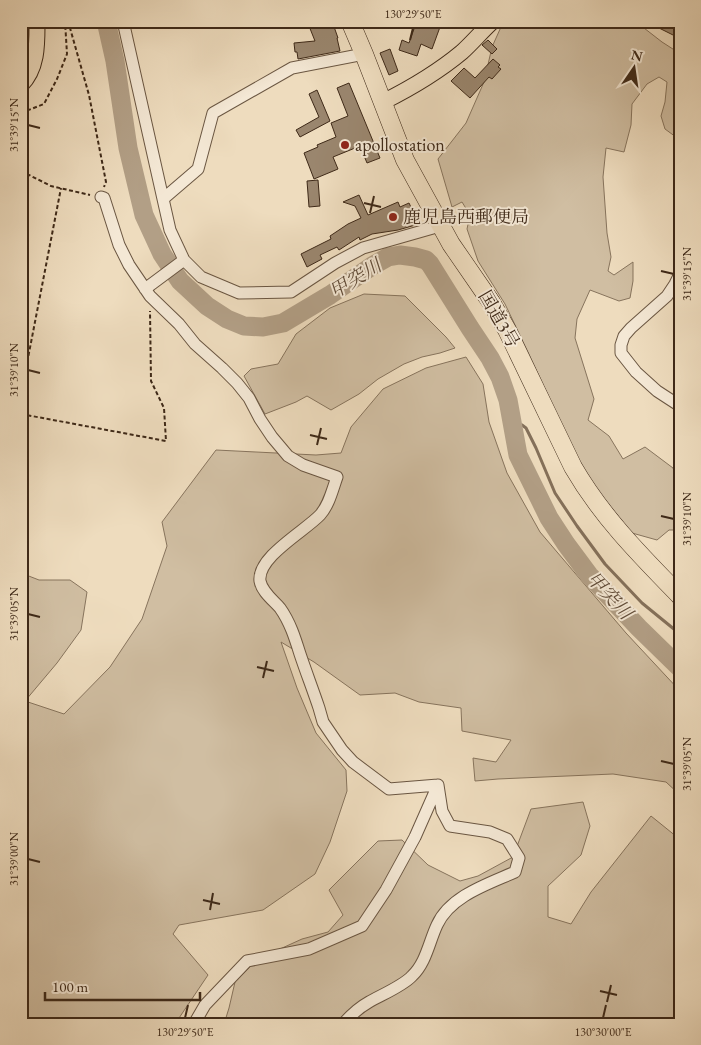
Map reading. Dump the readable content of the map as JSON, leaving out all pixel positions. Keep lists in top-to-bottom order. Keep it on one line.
{"streets":{"highway":["国道3号"]},"water":["甲突川"],"places":["apollostation","鹿児島西郵便局"],"scale_bar":"100 m","north":"top","coordinates":["130°29'50\"E","31°39'15\"N","31°39'10\"N","31°39'05\"N","31°39'00\"N","130°30'00\"E"]}
